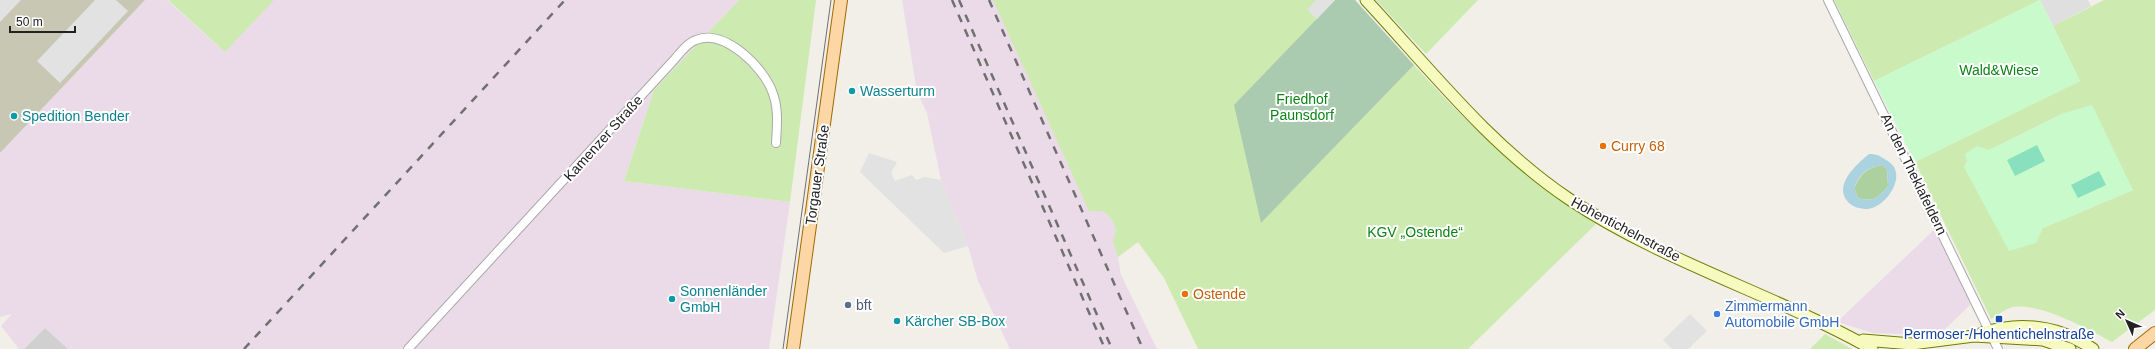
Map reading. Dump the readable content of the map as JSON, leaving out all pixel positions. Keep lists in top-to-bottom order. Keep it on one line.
{"streets":{"main road":["Torgauer Straße","Hohentichelnstraße"],"street":["Kamenzer Straße","An den Theklafeldern"]},"crossings":[["An den Theklafeldern","Hohentichelnstraße"]],"parks":["Wald&Wiese","Friedhof Paunsdorf","KGV „Ostende“"],"places":{"other":["Wasserturm","Spedition Bender","Curry 68","Ostende","Sonnenländer GmbH","bft","Zimmermann Automobile GmbH","Kärcher SB-Box"],"transit":["Permoser-/Hohentichelnstraße"]},"scale_bar":"50 m","north":"top left"}
